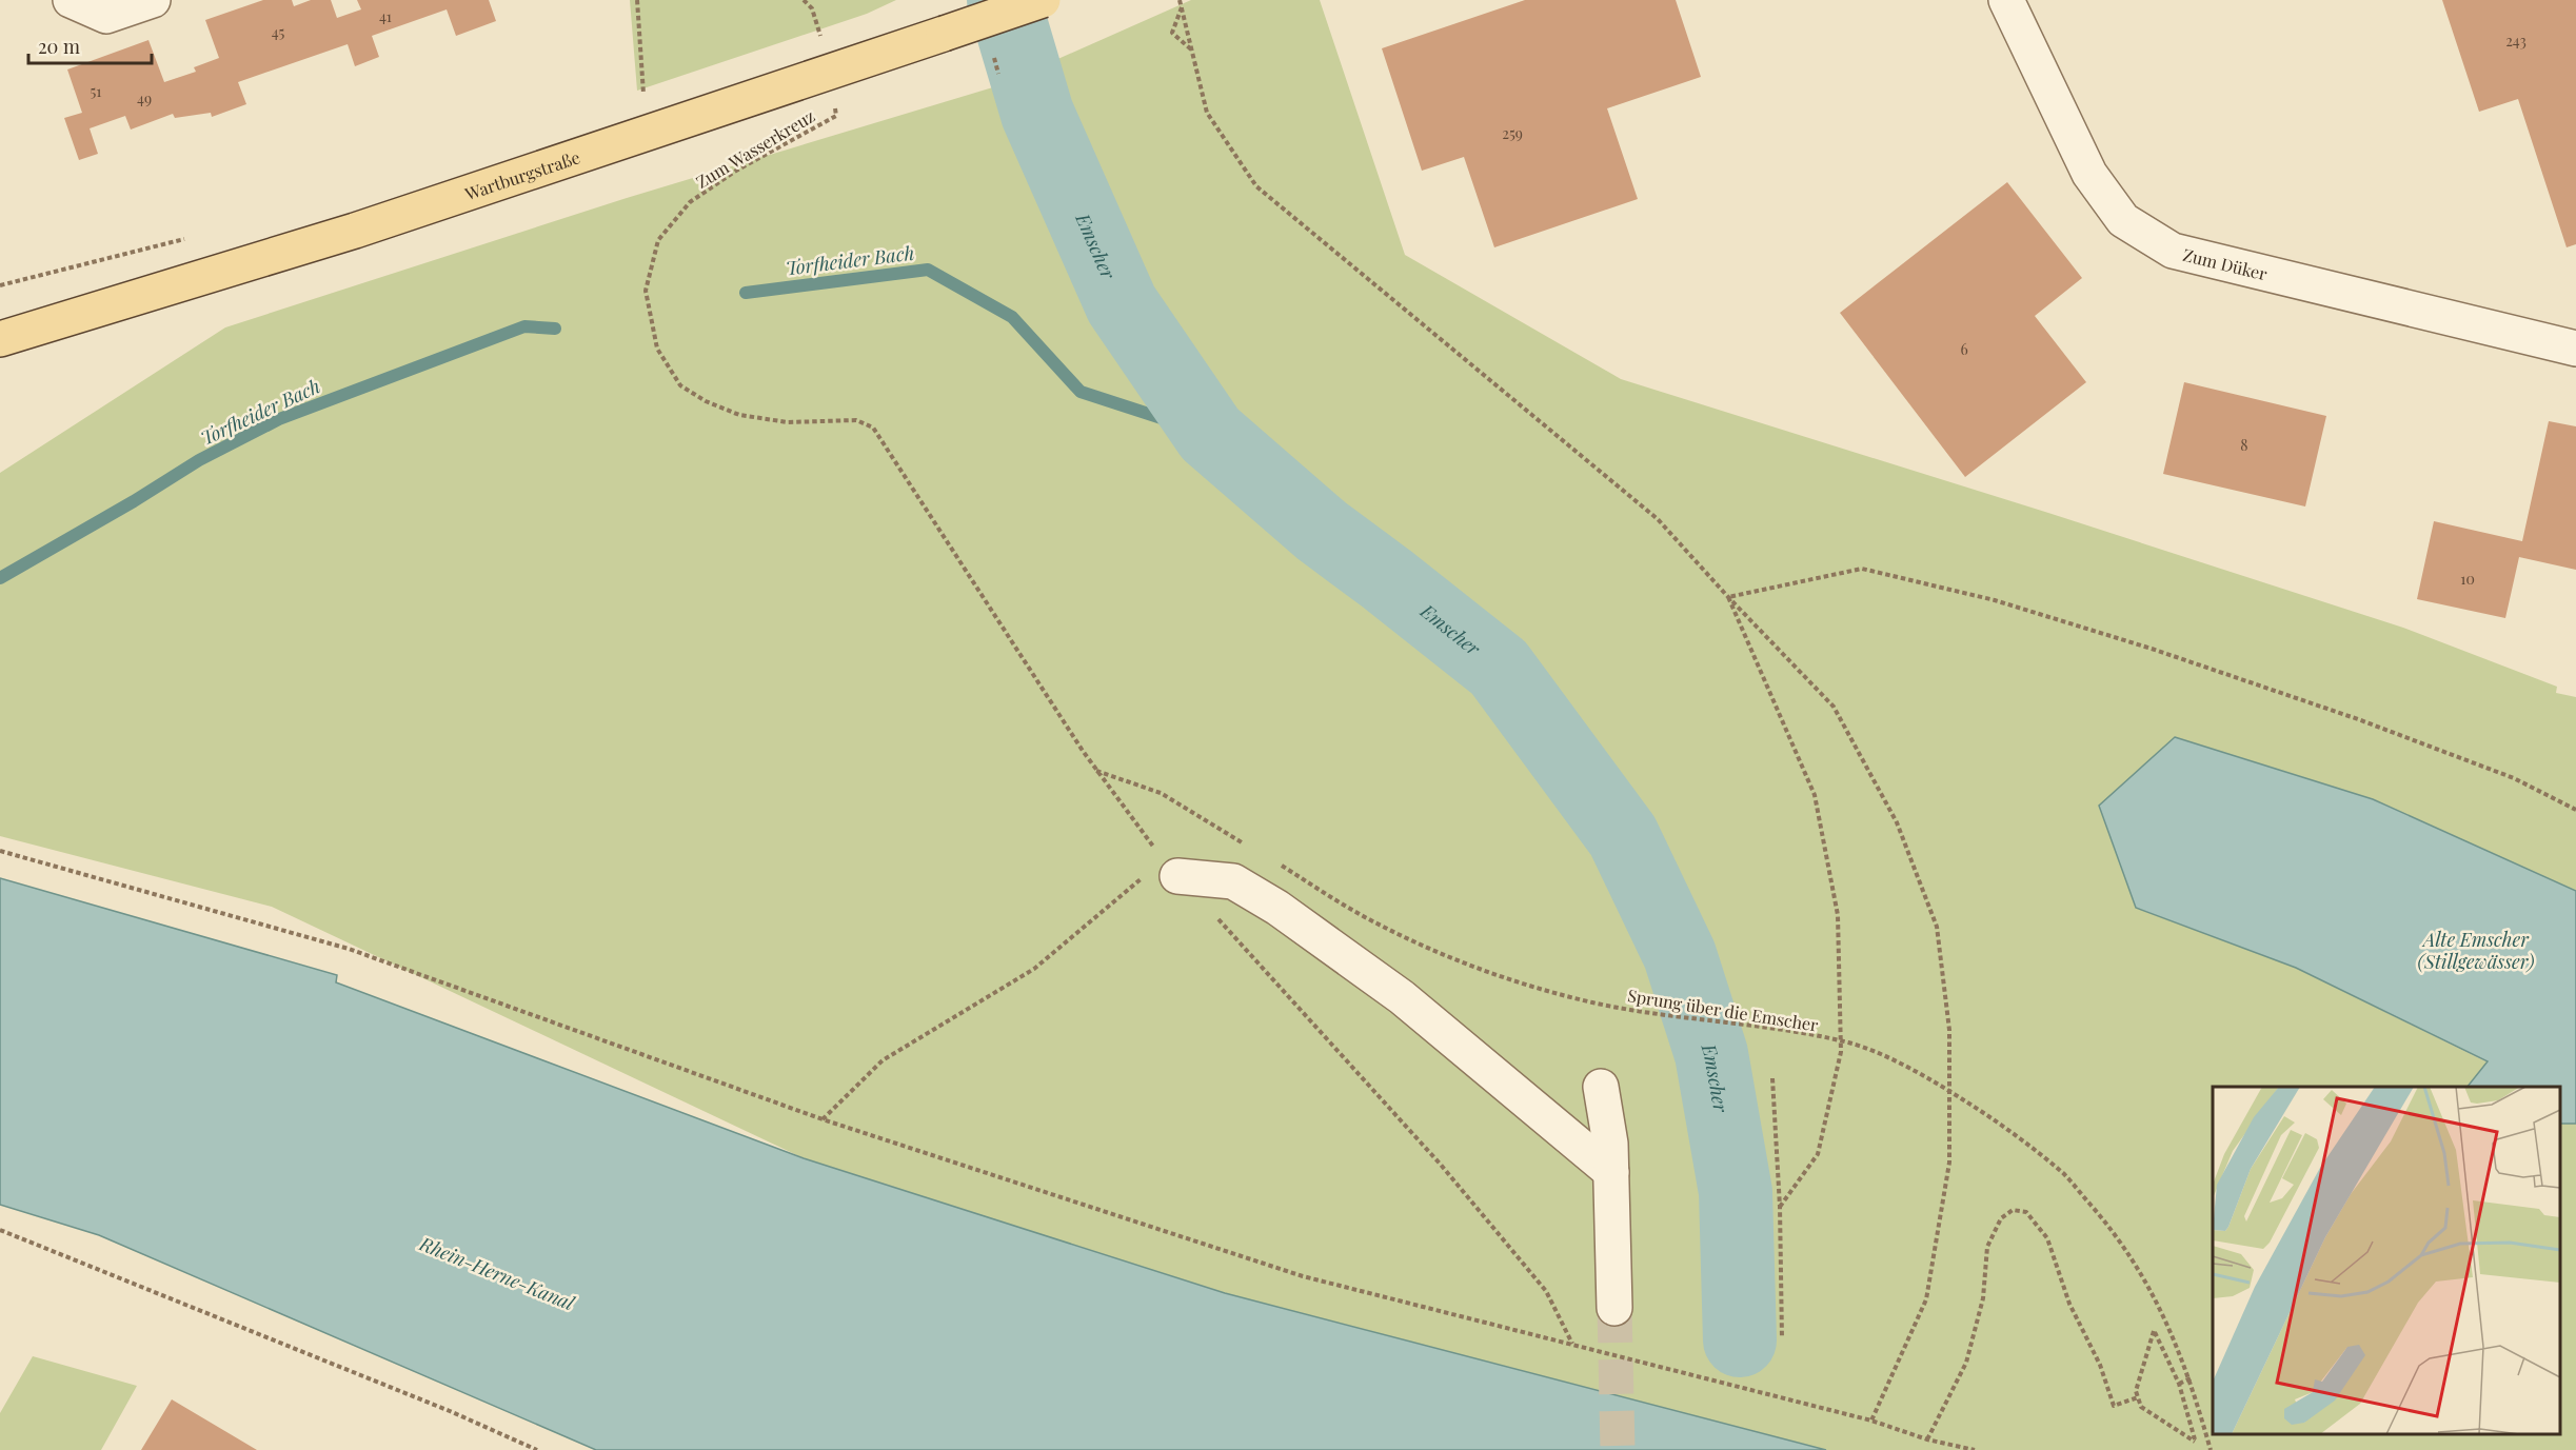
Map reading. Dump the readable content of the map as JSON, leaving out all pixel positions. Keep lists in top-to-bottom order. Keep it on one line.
{"streets":{"main road":["Wartburgstraße"],"street":["Zum Düker"],"path":["Zum Wasserkreuz","Sprung über die Emscher"]},"crossings":[["Zum Wasserkreuz","Wartburgstraße"]],"water":["Emscher","Torfheider Bach","Alte Emscher (Stillgewässer)","Rhein-Herne-Kanal"],"house_numbers":["41","45","243","51","49","259","6","8","10"],"scale_bar":"20 m"}
